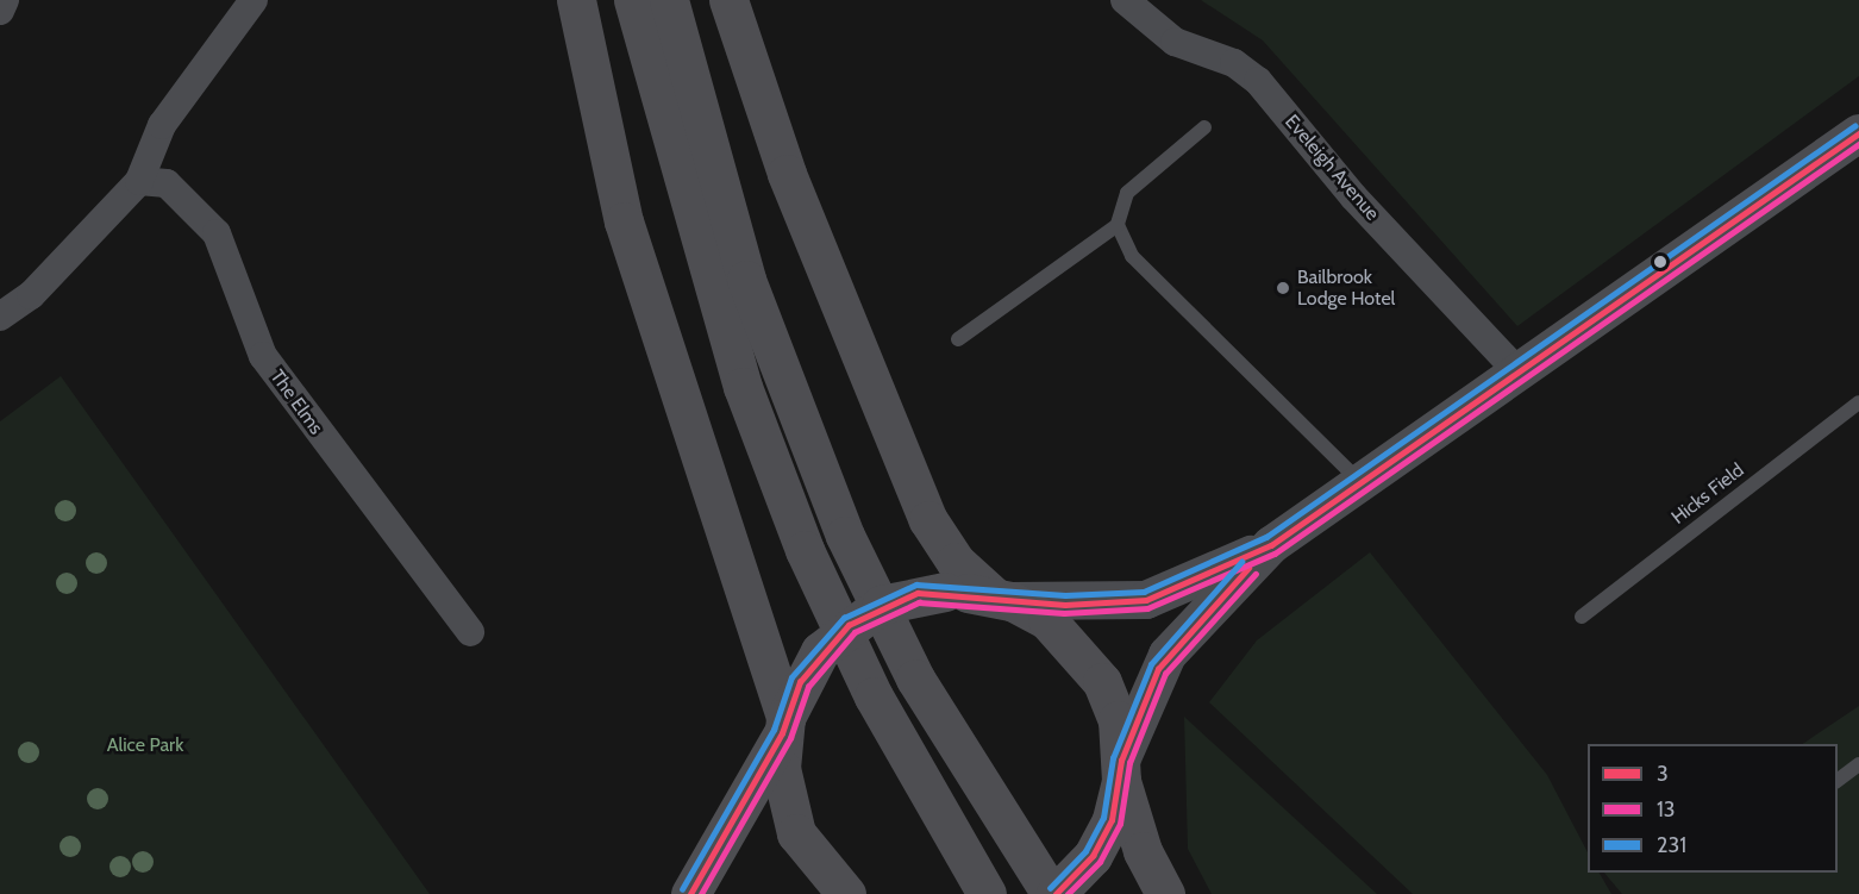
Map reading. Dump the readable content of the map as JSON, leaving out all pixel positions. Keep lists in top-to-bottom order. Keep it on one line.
{"streets":{"street":["Eveleigh Avenue","The Elms"],"lane":["Hicks Field"]},"parks":["Alice Park"],"places":["Bailbrook Lodge Hotel"],"lines":["transit line 231","transit line 3","transit line 13"],"legend":["3","13","231"]}
